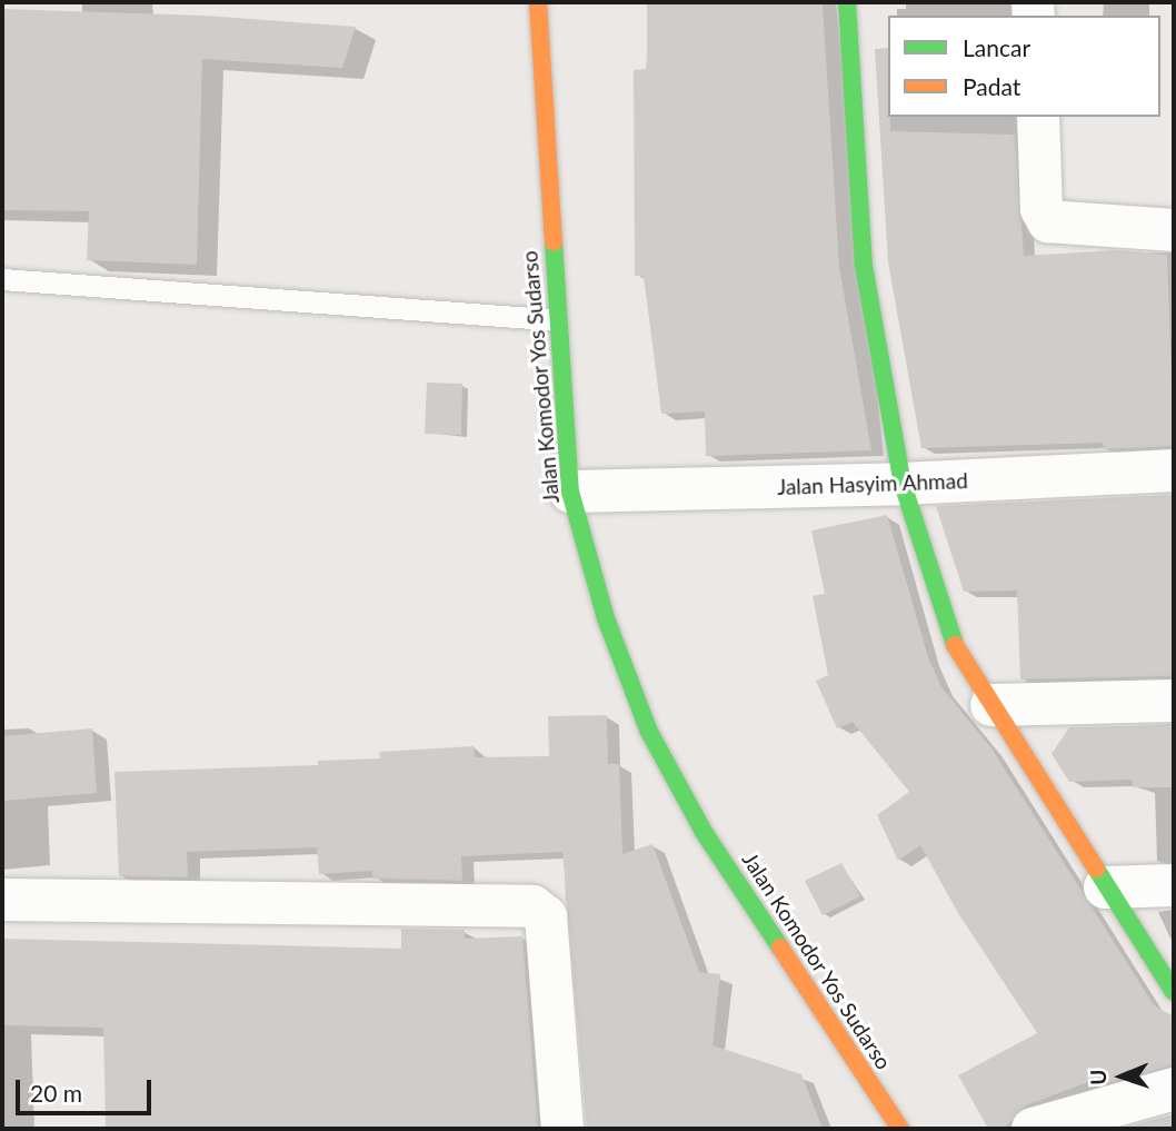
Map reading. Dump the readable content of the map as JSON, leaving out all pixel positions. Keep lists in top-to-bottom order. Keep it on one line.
{"streets":{"street":["Jalan Komodor Yos Sudarso","Jalan Hasyim Ahmad"]},"crossings":[["Jalan Komodor Yos Sudarso","Jalan Hasyim Ahmad"]],"legend":["Lancar","Padat"],"scale_bar":"20 m","north":"left"}
